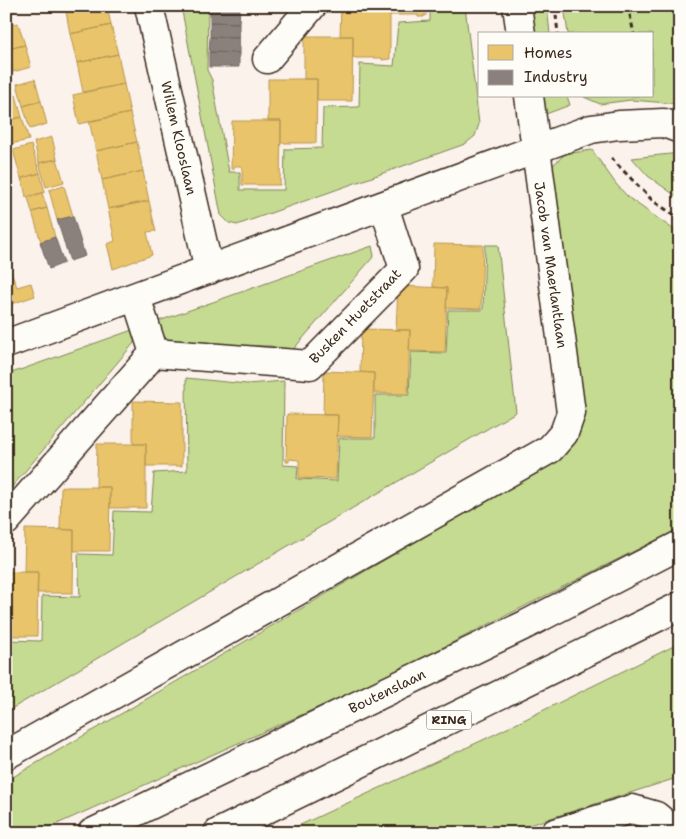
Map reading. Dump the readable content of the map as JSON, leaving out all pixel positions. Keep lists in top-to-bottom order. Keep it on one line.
{"streets":{"street":["Willem Klooslaan","Jacob van Maerlantlaan","Busken Huetstraat","Boutenslaan","RING"]},"legend":["Homes","Industry"]}
